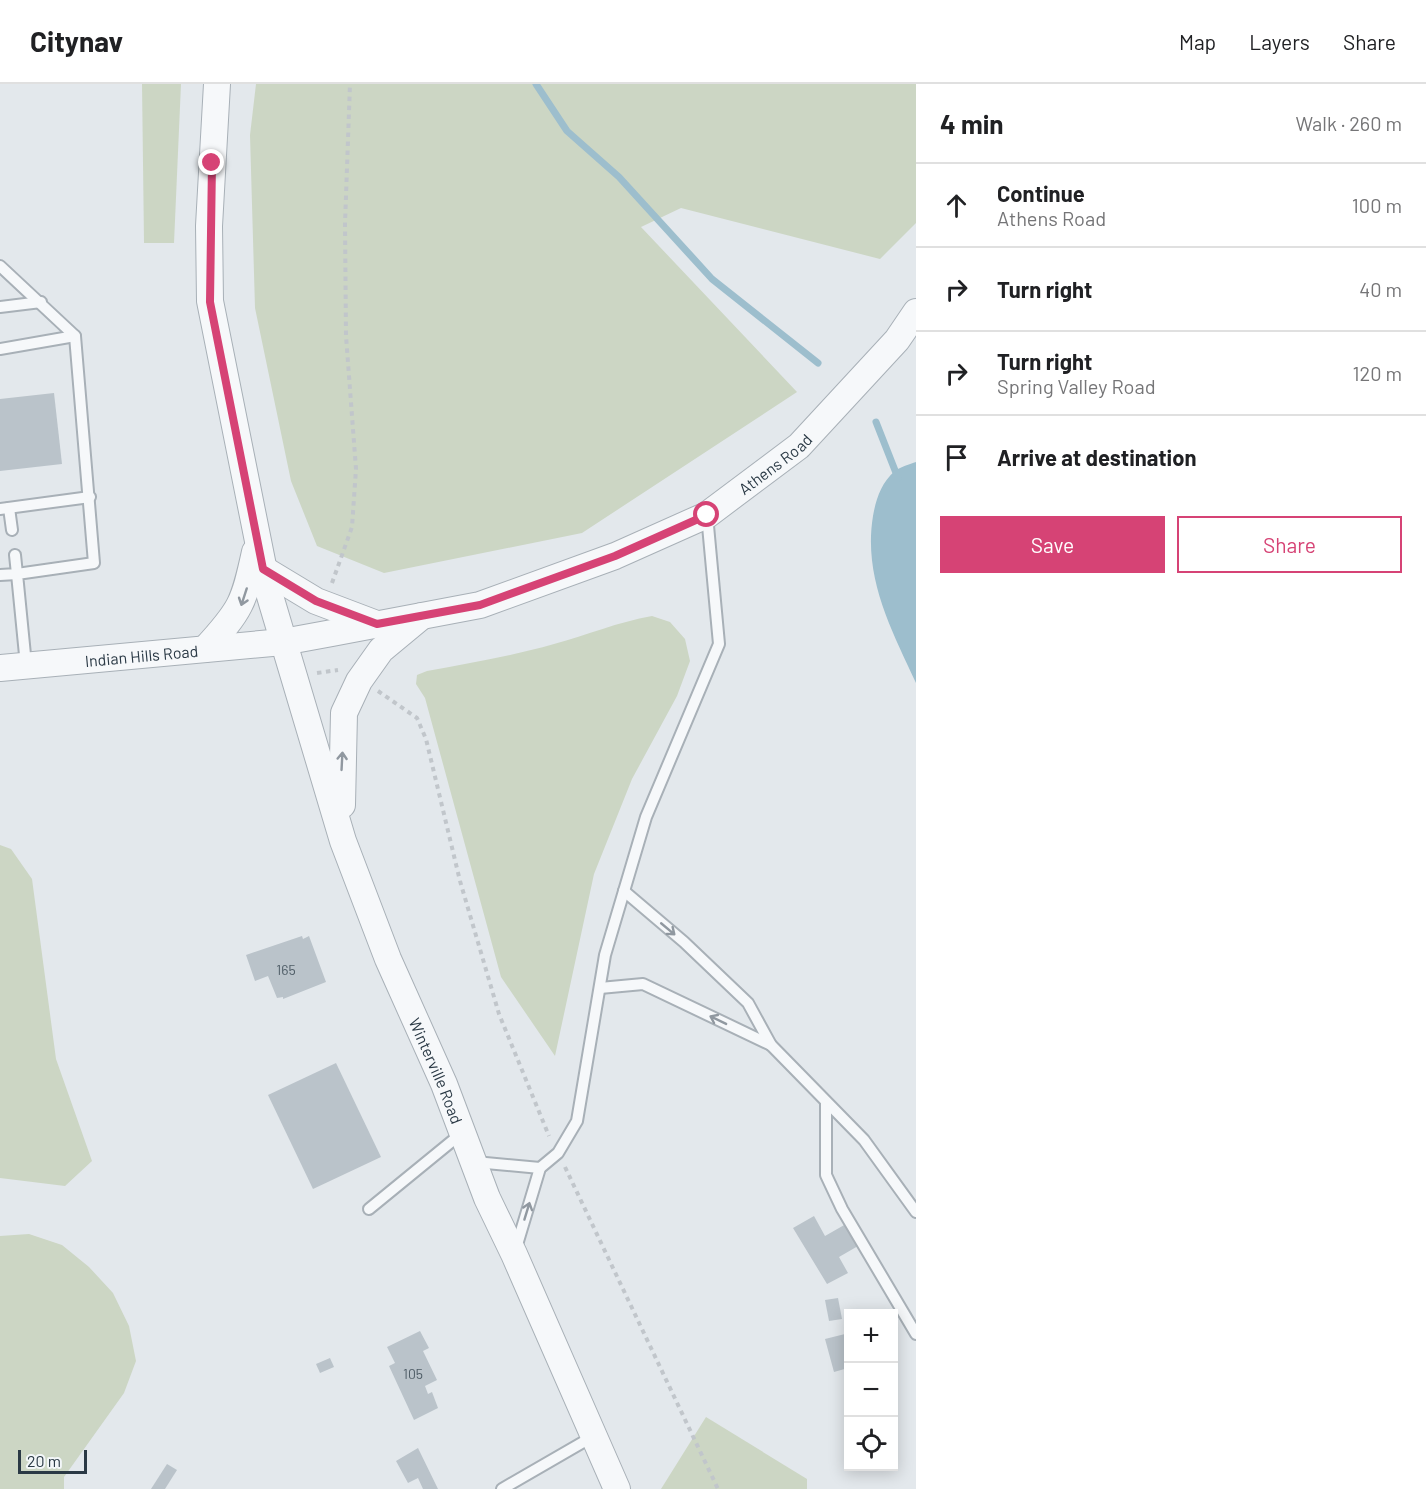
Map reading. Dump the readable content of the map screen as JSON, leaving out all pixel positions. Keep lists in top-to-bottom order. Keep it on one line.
{"streets":{"street":["Athens Road","Indian Hills Road","Winterville Road"]},"crossings":[["Athens Road","Indian Hills Road"],["Athens Road","Winterville Road"],["Indian Hills Road","Winterville Road"]],"house_numbers":["165","105"],"scale_bar":"20 m","page":{"header":"Citynav","nav":["Map","Layers","Share"],"heading":["4 min","Walk · 260 m"],"list":[["Continue","Athens Road","100 m"],["Turn right","40 m"],["Turn right","Spring Valley Road","120 m"],"Arrive at destination"],"buttons":["Save","Share"],"map_buttons":["+","−"],"scale":"20 m"}}
